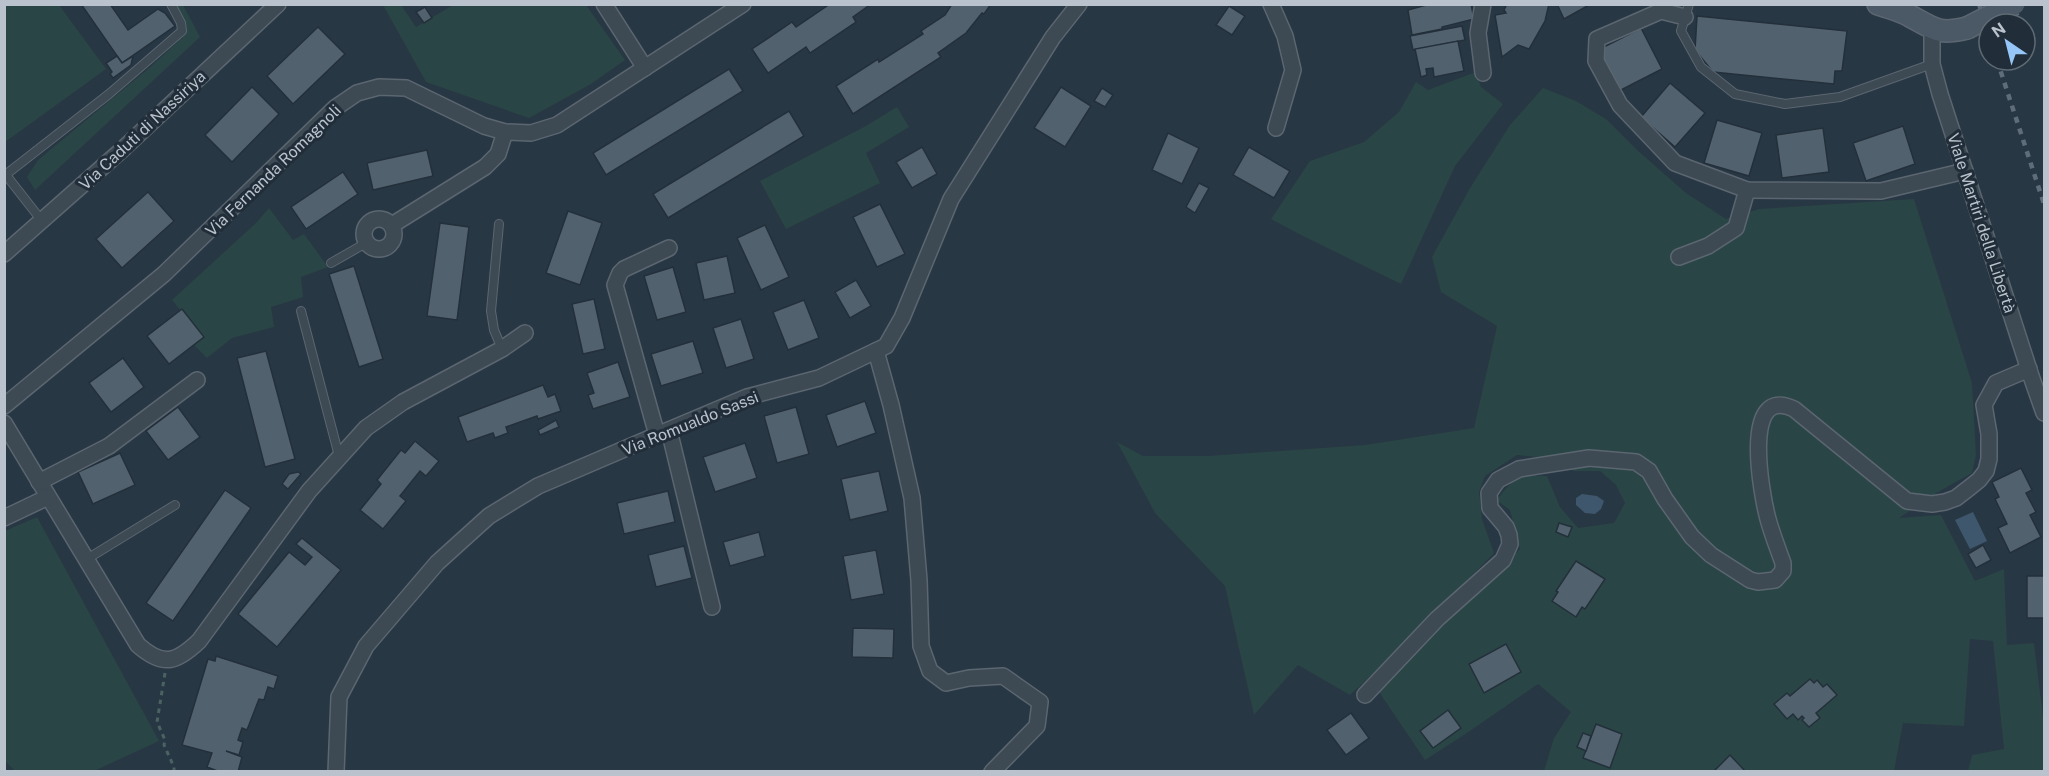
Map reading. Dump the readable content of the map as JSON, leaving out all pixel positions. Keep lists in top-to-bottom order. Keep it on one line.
{"streets":{"street":["Via Caduti di Nassiriya","Via Fernanda Romagnoli","Viale Martiri della Libertà","Via Romualdo Sassi"]},"north":"top left"}
